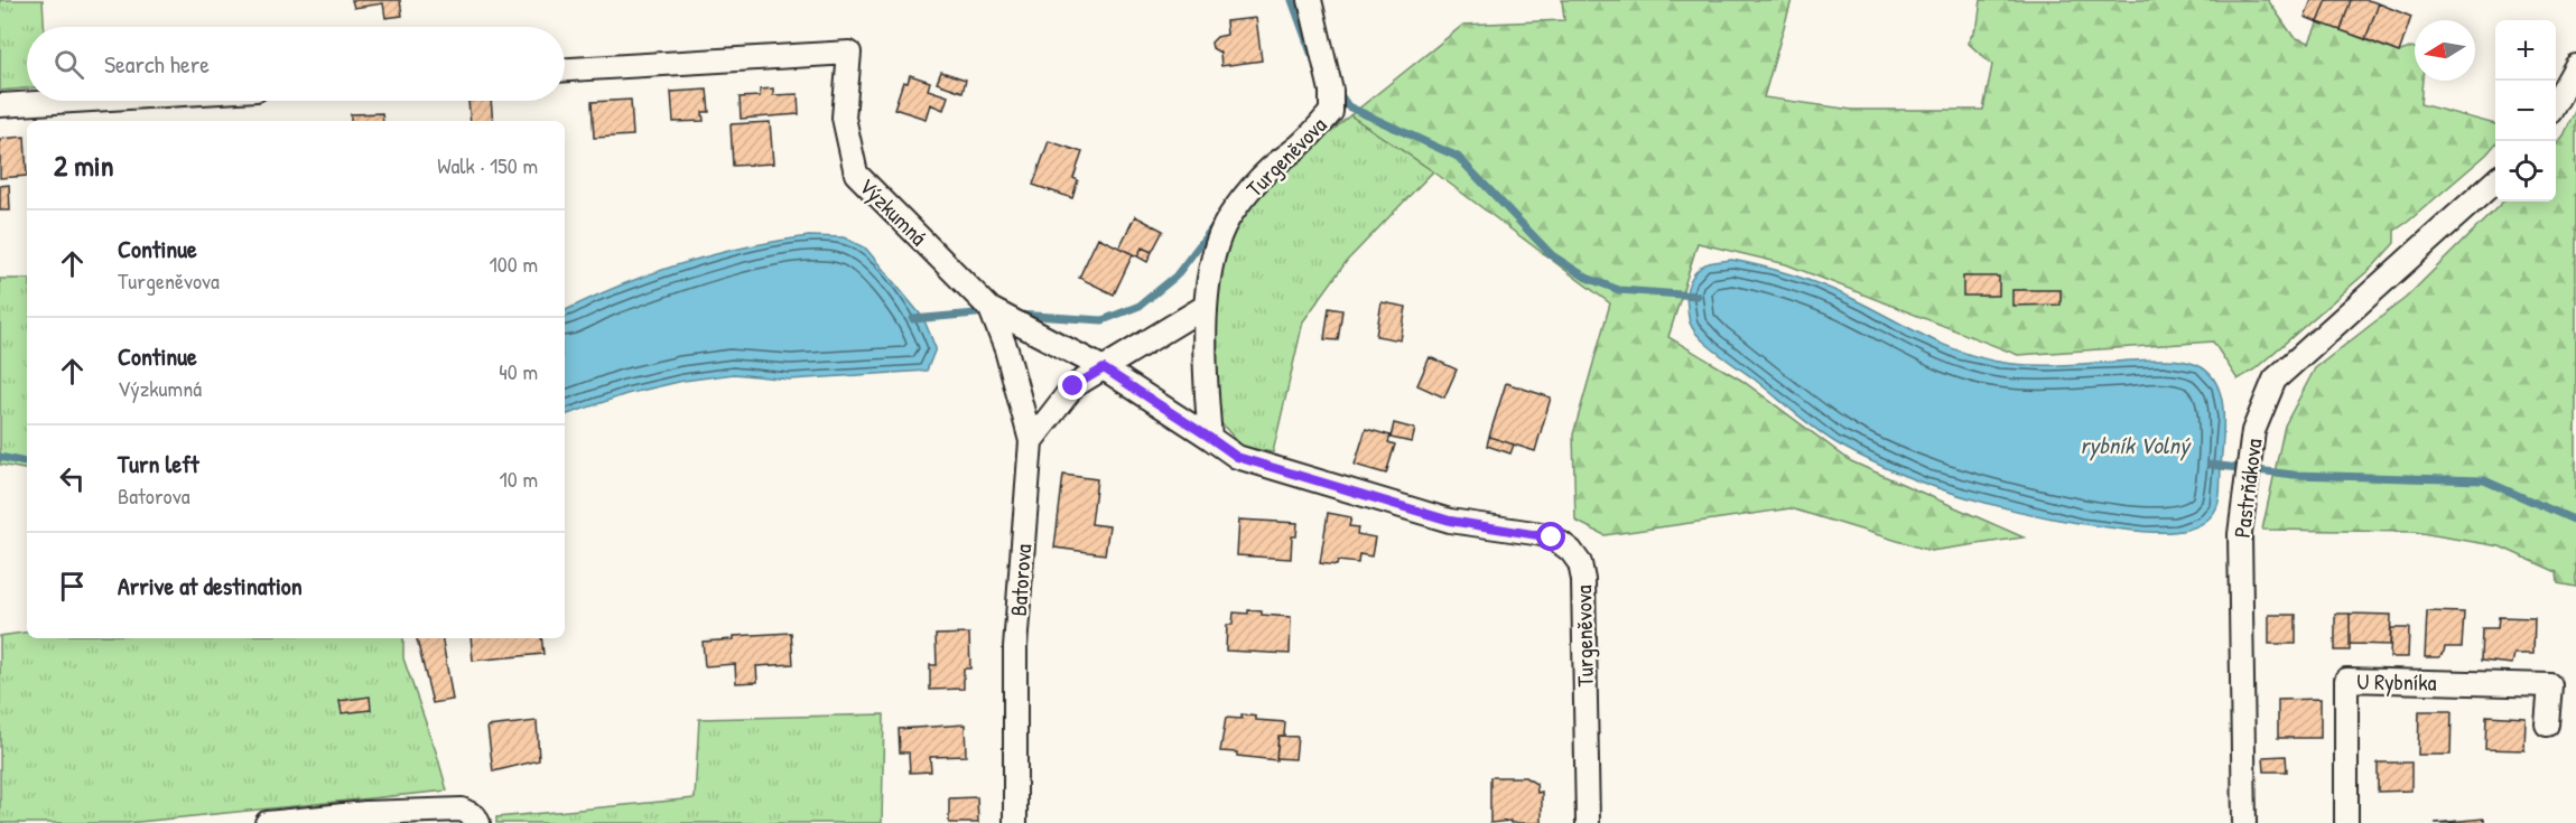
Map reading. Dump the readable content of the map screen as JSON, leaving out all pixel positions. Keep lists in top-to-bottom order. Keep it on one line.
{"streets":{"street":["Turgeněvova","Výzkumná","Pastrňákova","Batorova","U Rybníka"]},"crossings":[["Turgeněvova","Výzkumná"]],"water":["rybník Volný"],"north":"left","page":{"map_buttons":["+","−"],"search":"Search here","heading":["2 min","Walk · 150 m"],"list":[["Continue","Turgeněvova","100 m"],["Continue","Výzkumná","40 m"],["Turn left","Batorova","10 m"],"Arrive at destination"]}}
